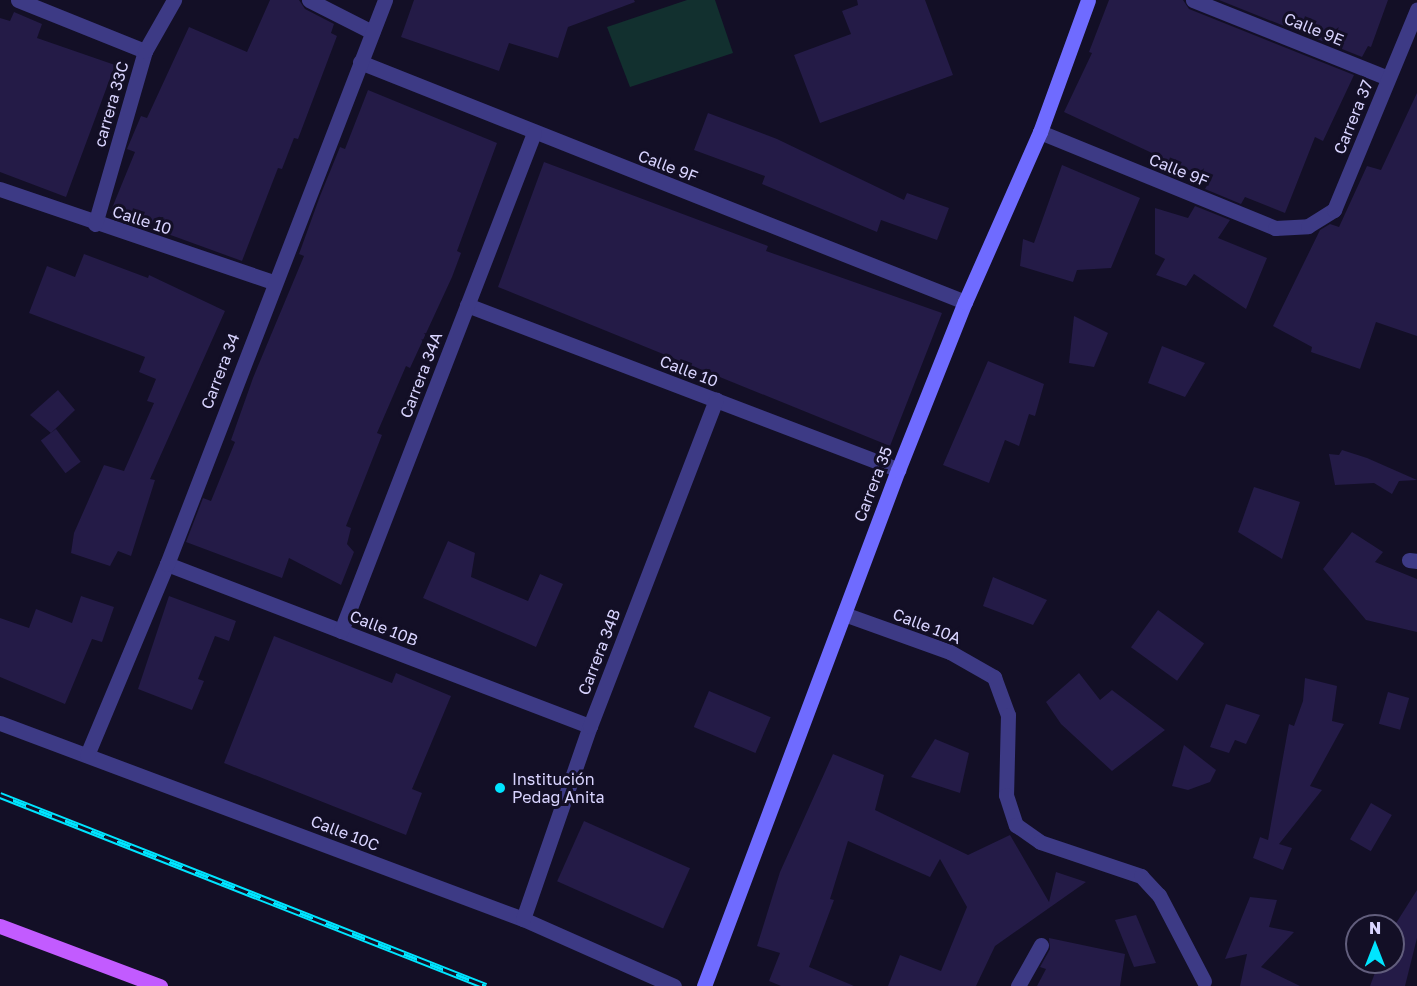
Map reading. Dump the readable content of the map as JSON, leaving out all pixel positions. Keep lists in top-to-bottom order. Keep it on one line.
{"streets":{"street":["Calle 9E","carrera 33C","Carrera 37","Calle 9F","Calle 10","Carrera 34","Carrera 34A","Carrera 35","Calle 10A","Calle 10B","Carrera 34B","Calle 10C"]},"crossings":[["Calle 9E","Carrera 37"],["carrera 33C","Calle 10"],["Carrera 37","Calle 9F"],["Calle 9F","Carrera 34"],["Calle 9F","Carrera 34A"],["Calle 9F","Carrera 35"],["Calle 10","Carrera 34"],["Calle 10","Carrera 34A"],["Calle 10","Carrera 35"],["Calle 10","Carrera 34B"],["Carrera 34","Calle 10B"],["Carrera 34","Calle 10C"],["Carrera 34A","Calle 10B"],["Carrera 35","Calle 10A"],["Calle 10B","Carrera 34B"],["Carrera 34B","Calle 10C"]],"places":["Institución Pedag Anita"],"north":"top"}
